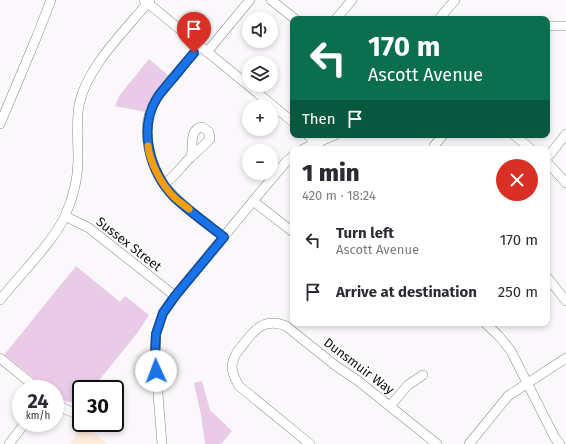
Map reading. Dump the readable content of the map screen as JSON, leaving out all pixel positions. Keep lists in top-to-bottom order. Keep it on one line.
{"streets":{"street":["Sussex Street","Dunsmuir Way"]},"page":{"map_buttons":["+","−"],"turn":["170 m","Ascott Avenue"],"then":"Then","heading":["1 min","420 m · 18:24"],"list":[{"name":"Turn left","note":"Ascott Avenue","value":"170 m"},{"name":"Arrive at destination","value":"250 m"}],"speed":"24 km/h","limit":"30"}}
